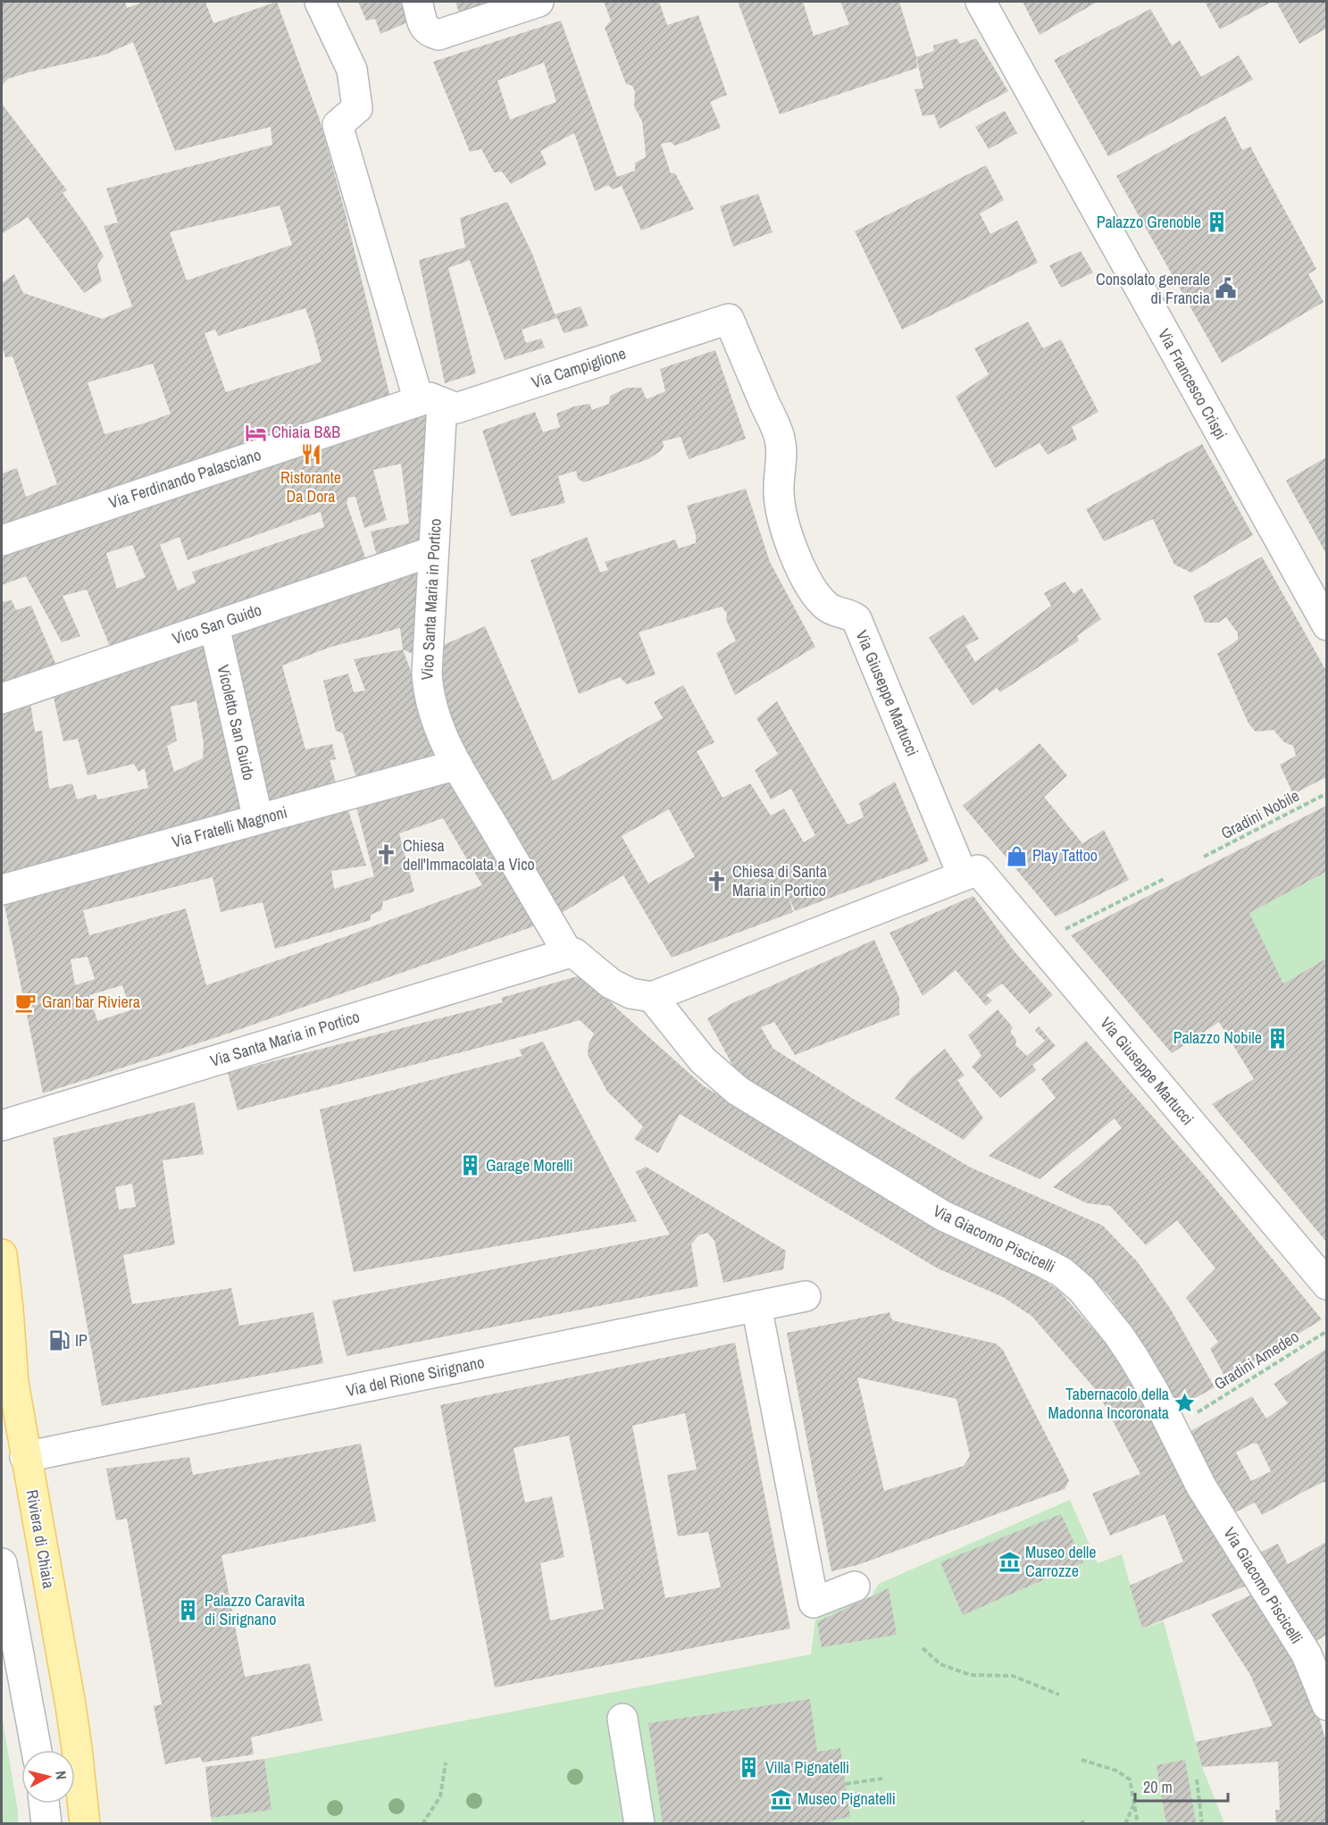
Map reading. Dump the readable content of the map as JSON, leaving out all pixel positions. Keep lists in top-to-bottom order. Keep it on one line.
{"streets":{"main road":["Riviera di Chiaia"],"street":["Via Campiglione","Via Francesco Crispi","Via Ferdinando Palasciano","Vico Santa Maria in Portico","Vico San Guido","Via Giuseppe Martucci","Vicoletto San Guido","Via Fratelli Magnoni","Via Santa Maria in Portico","Via Giacomo Piscicelli","Via del Rione Sirignano"],"path":["Gradini Nobile","Gradini Amedeo"]},"crossings":[["Via Campiglione","Via Ferdinando Palasciano"],["Via Campiglione","Vico Santa Maria in Portico"],["Via Campiglione","Via Giuseppe Martucci"],["Via Ferdinando Palasciano","Vico Santa Maria in Portico"],["Vico Santa Maria in Portico","Vico San Guido"],["Vico Santa Maria in Portico","Via Fratelli Magnoni"],["Vico Santa Maria in Portico","Via Santa Maria in Portico"],["Vico San Guido","Vicoletto San Guido"],["Via Giuseppe Martucci","Via Giacomo Piscicelli"],["Vicoletto San Guido","Via Fratelli Magnoni"],["Via Giacomo Piscicelli","Gradini Amedeo"],["Via del Rione Sirignano","Riviera di Chiaia"]],"places":{"building":["Palazzo Grenoble","Palazzo Nobile","Garage Morelli","Palazzo Caravita di Sirignano","Villa Pignatelli"],"public building":["Consolato generale di Francia"],"hotel":["Chiaia B&B"],"restaurant":["Ristorante Da Dora"],"church":["Chiesa dell'Immacolata a Vico","Chiesa di Santa Maria in Portico"],"shop":["Play Tattoo"],"cafe":["Gran bar Riviera"],"fuel station":["IP"],"place":["Tabernacolo della Madonna Incoronata"],"museum":["Museo delle Carrozze","Museo Pignatelli"]},"scale_bar":"20 m","north":"right"}
